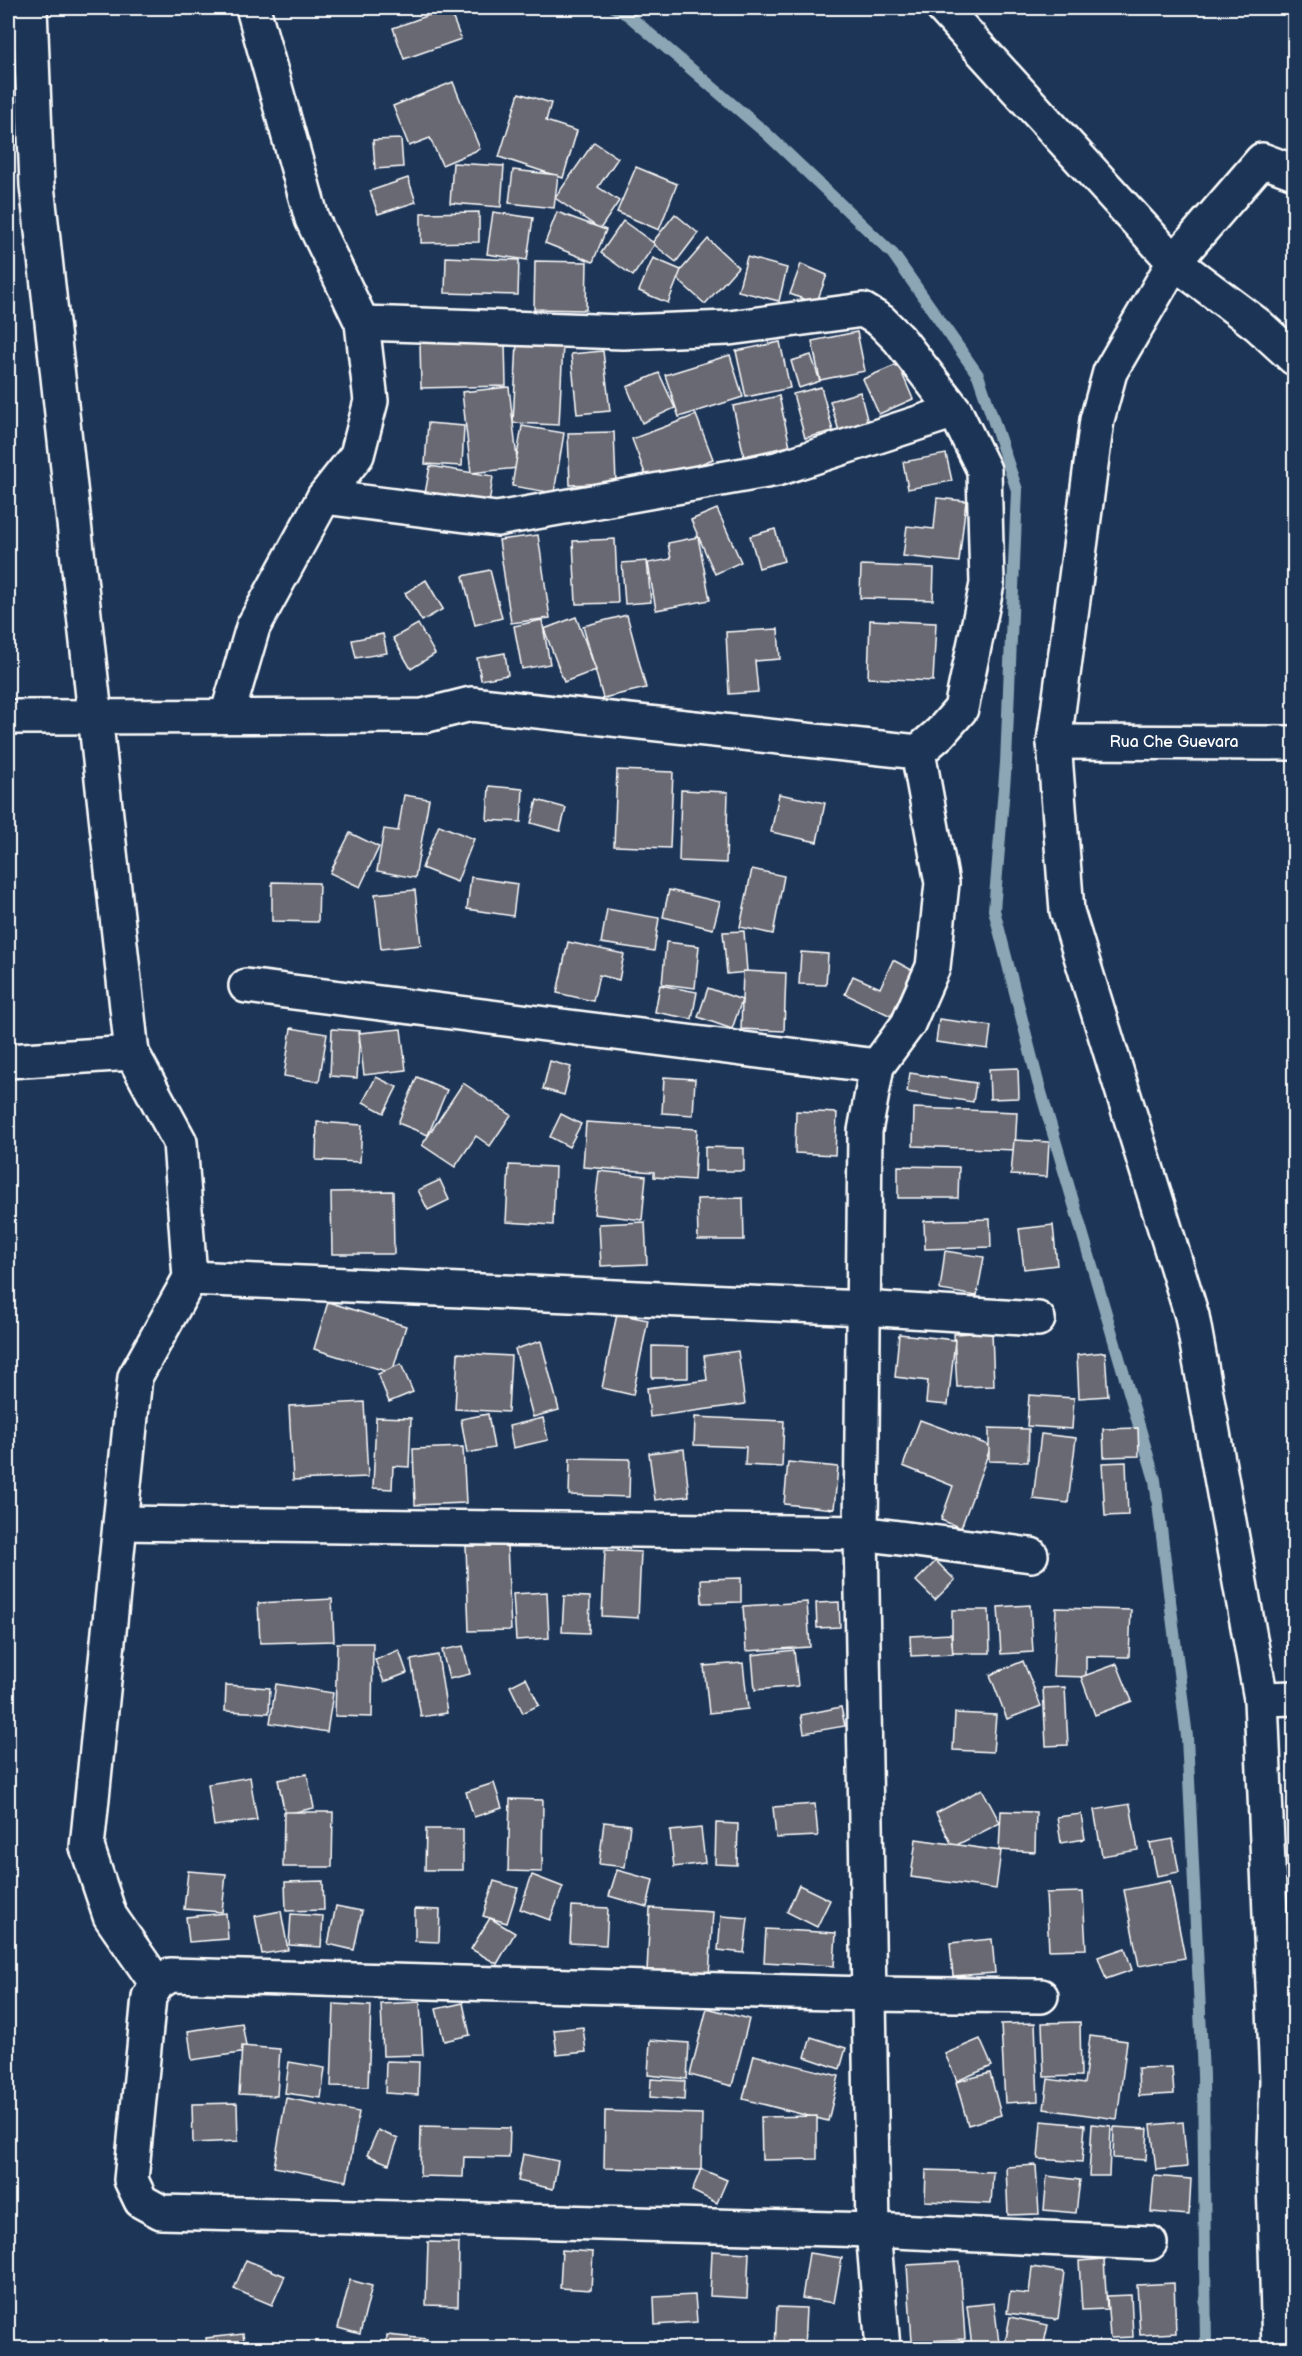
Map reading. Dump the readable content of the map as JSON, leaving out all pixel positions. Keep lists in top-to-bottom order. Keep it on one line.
{"streets":{"street":["Rua Che Guevara"]}}
